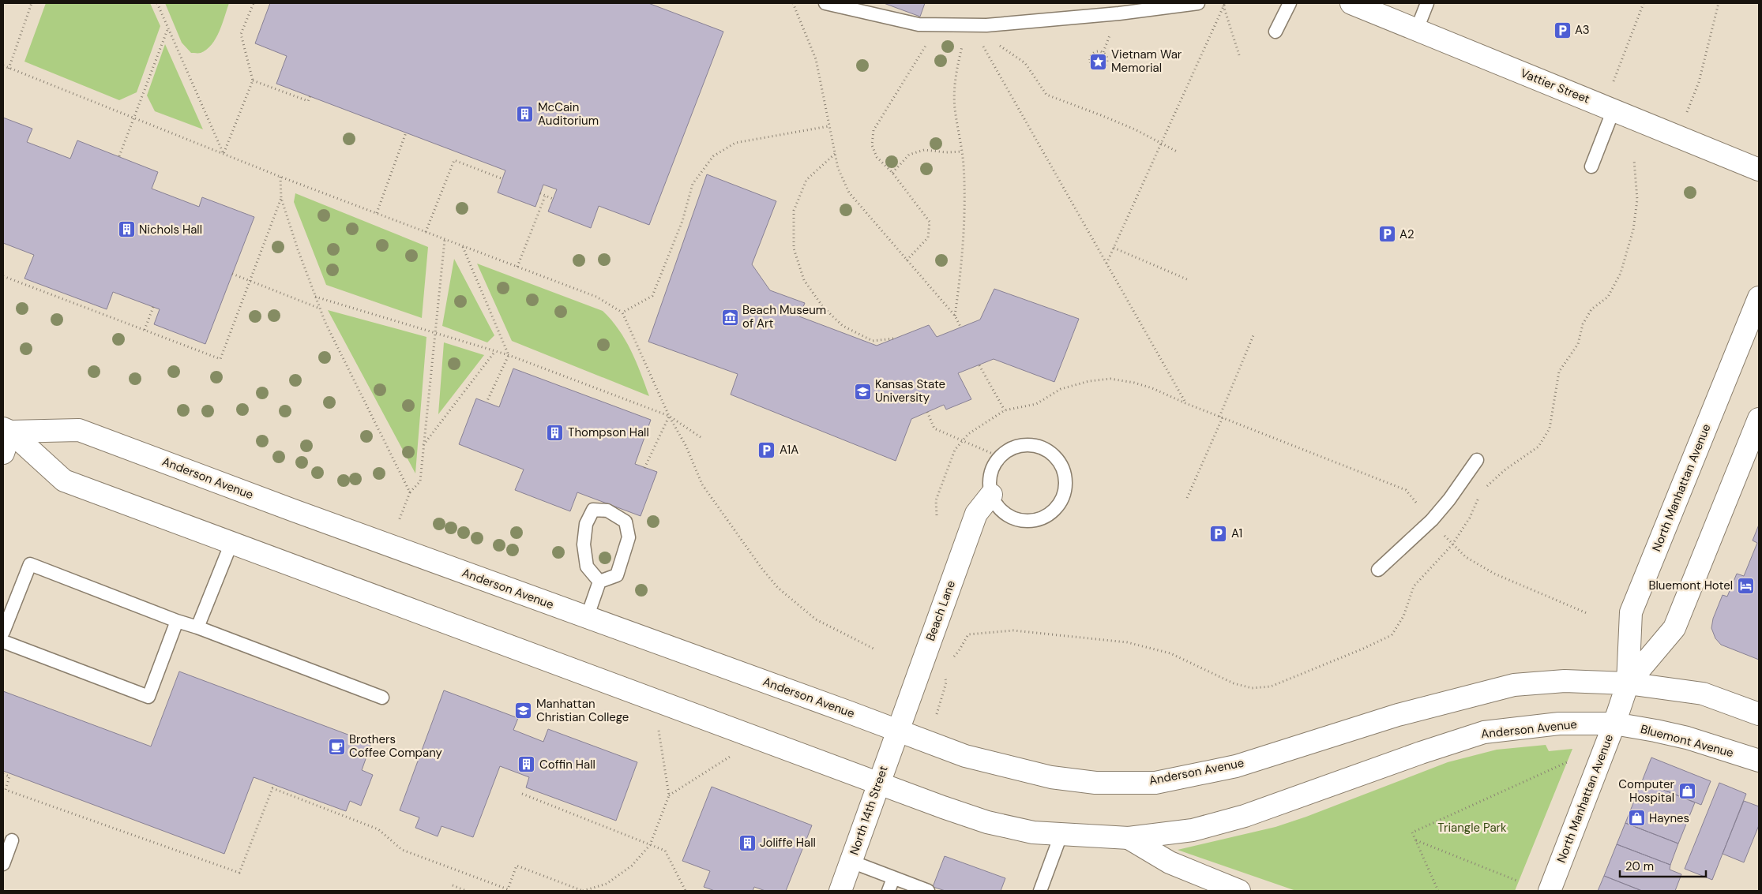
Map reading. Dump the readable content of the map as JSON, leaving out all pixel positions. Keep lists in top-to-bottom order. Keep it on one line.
{"streets":{"main road":["Vattier Street","Anderson Avenue","North Manhattan Avenue","Beach Lane","Bluemont Avenue","North 14th Street"]},"crossings":[["Anderson Avenue","North Manhattan Avenue"],["Anderson Avenue","Beach Lane"],["Anderson Avenue","Bluemont Avenue"],["Anderson Avenue","North 14th Street"],["North Manhattan Avenue","Bluemont Avenue"],["Beach Lane","North 14th Street"]],"parks":["Triangle Park"],"places":{"parking":["A3","A2","A1A","A1"],"place":["Vietnam War Memorial"],"building":["McCain Auditorium","Nichols Hall","Thompson Hall","Coffin Hall","Joliffe Hall"],"museum":["Beach Museum of Art"],"school or university":["Kansas State University","Manhattan Christian College"],"hotel":["Bluemont Hotel"],"cafe":["Brothers Coffee Company"],"shop":["Computer Hospital","Haynes"]},"scale_bar":"20 m"}
